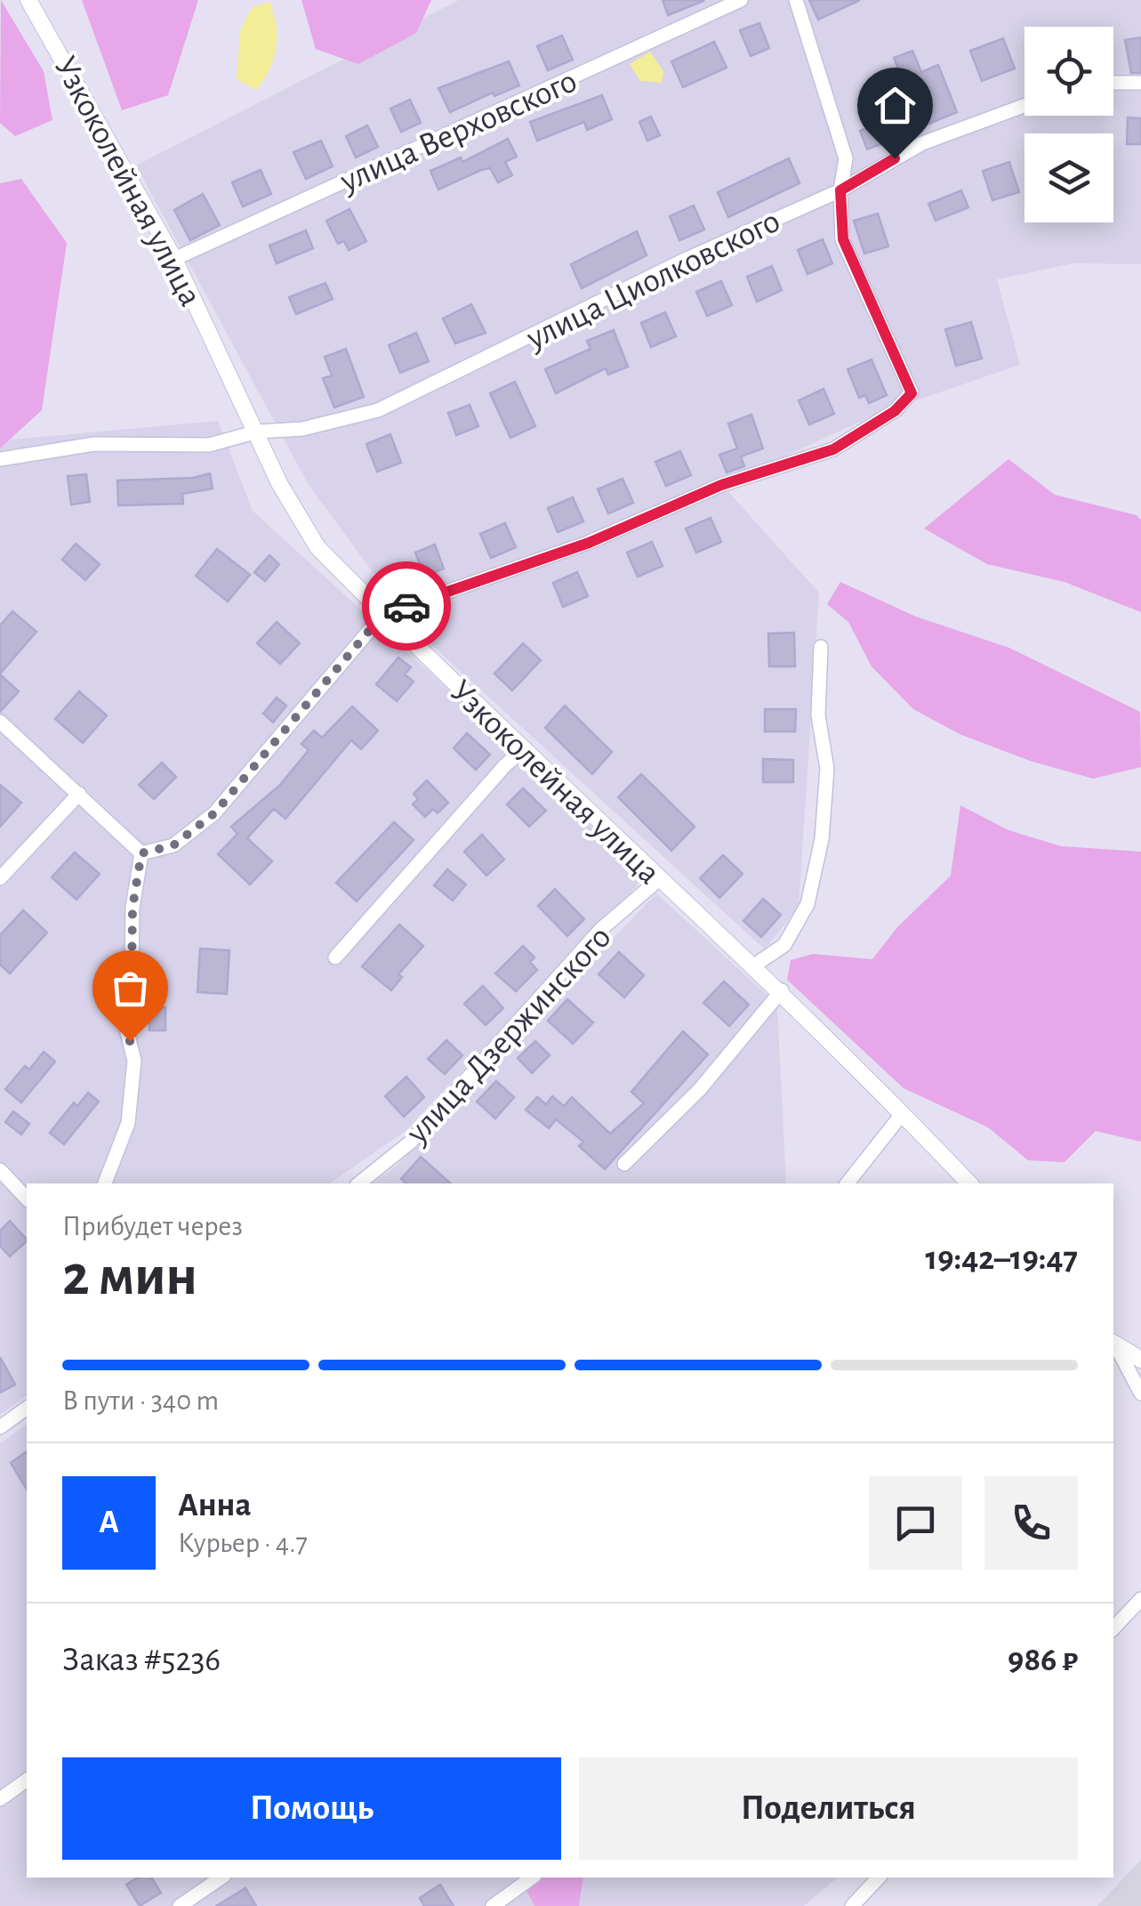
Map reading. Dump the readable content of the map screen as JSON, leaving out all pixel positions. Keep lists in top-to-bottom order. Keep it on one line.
{"streets":{"street":["улица Верховского","Узкоколейная улица","улица Циолковского","улица Дзержинского"]},"crossings":[["улица Верховского","Узкоколейная улица"],["Узкоколейная улица","улица Циолковского"],["Узкоколейная улица","улица Дзержинского"]],"page":{"heading":["2 мин","Прибудет через","19:42–19:47"],"panel":["Анна","Курьер · 4.7","Заказ #5236","986 ₽"],"bar":"В пути · 340 m","round":"А","buttons":["Помощь","Поделиться"]}}
